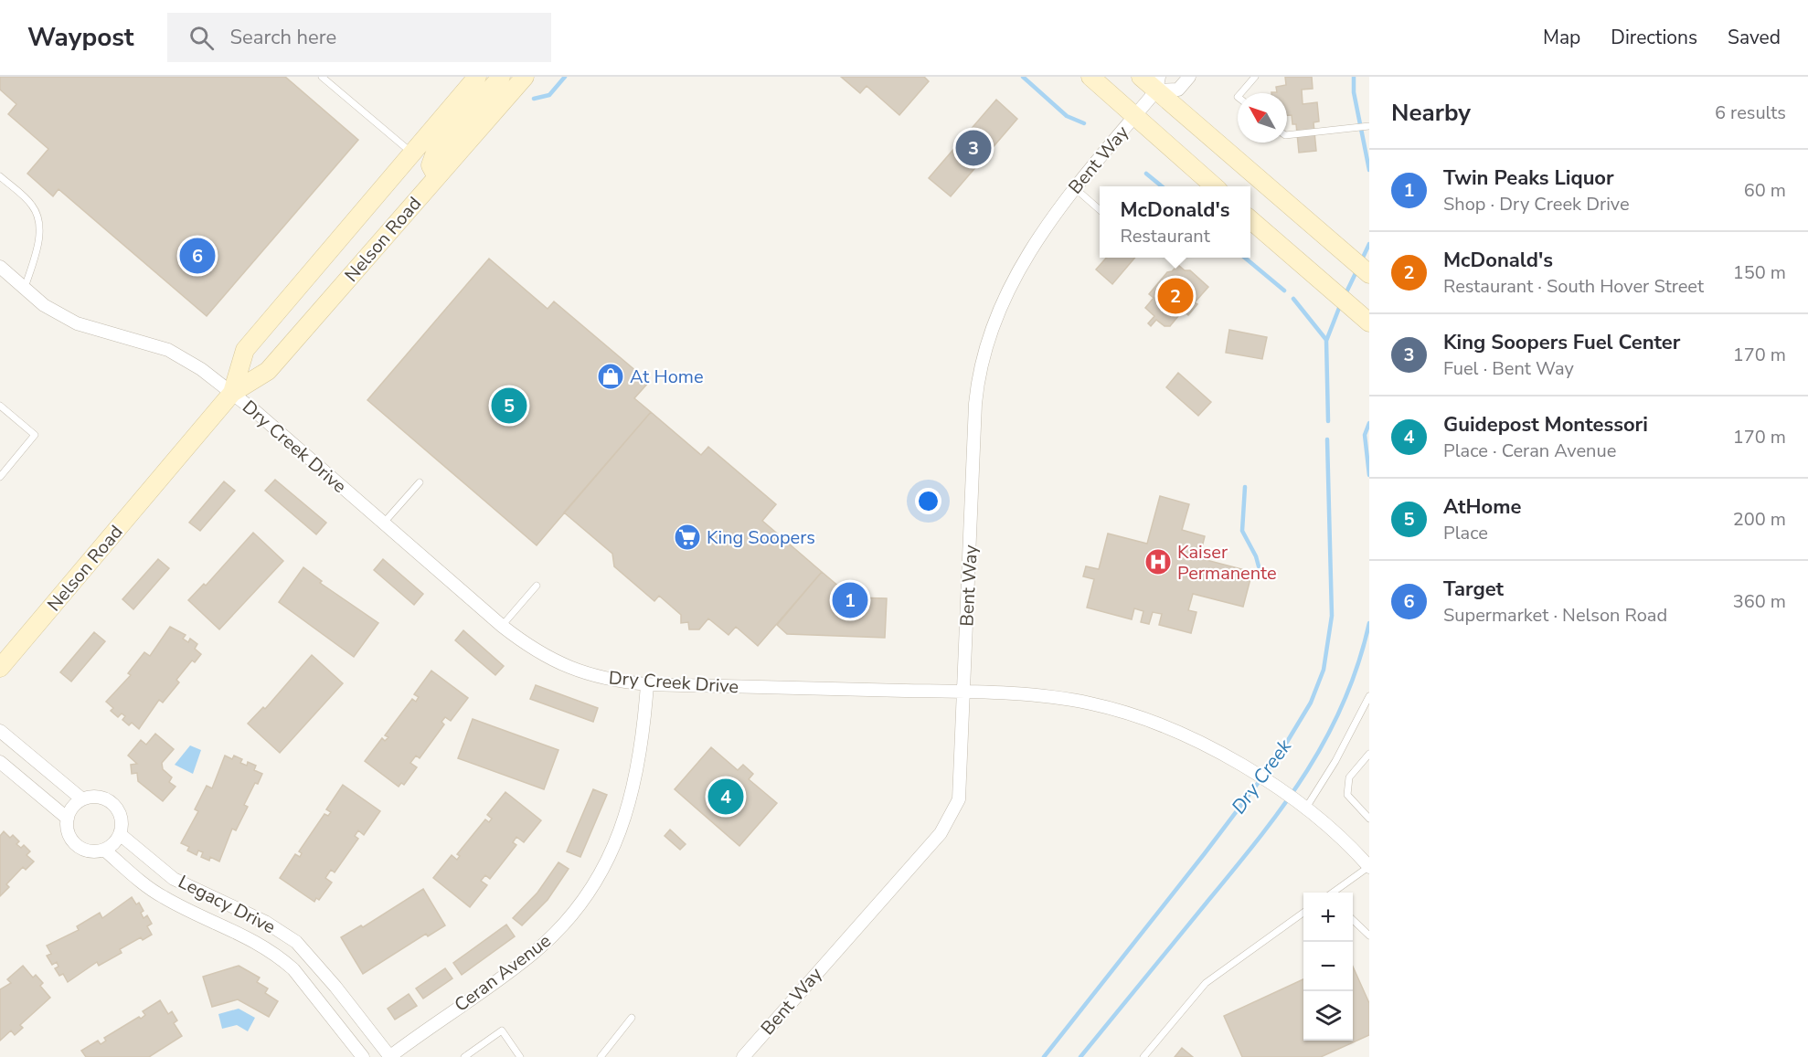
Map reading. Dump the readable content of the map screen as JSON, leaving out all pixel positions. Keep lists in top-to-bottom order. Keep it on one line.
{"streets":{"main road":["Nelson Road"],"street":["Bent Way","Dry Creek Drive","Legacy Drive","Ceran Avenue"]},"crossings":[["Bent Way","Dry Creek Drive"],["Nelson Road","Dry Creek Drive"],["Dry Creek Drive","Ceran Avenue"],["Legacy Drive","Ceran Avenue"]],"water":["Dry Creek"],"places":{"shop":["At Home"],"supermarket":["King Soopers"],"hospital":["Kaiser Permanente"]},"north":"top left","page":{"header":"Waypost","search":"Search here","nav":["Map","Directions","Saved"],"heading":["Nearby","6 results"],"pins":["3","6","2","5","1","4"],"list":[{"mark":"1","name":"Twin Peaks Liquor","note":"Shop · Dry Creek Drive","value":"60 m"},{"mark":"2","name":"McDonald's","note":"Restaurant · South Hover Street","value":"150 m"},{"mark":"3","name":"King Soopers Fuel Center","note":"Fuel · Bent Way","value":"170 m"},{"mark":"4","name":"Guidepost Montessori","note":"Place · Ceran Avenue","value":"170 m"},{"mark":"5","name":"AtHome","note":"Place","value":"200 m"},{"mark":"6","name":"Target","note":"Supermarket · Nelson Road","value":"360 m"}],"popup":["McDonald's","Restaurant"],"map_buttons":["+","−"]}}
